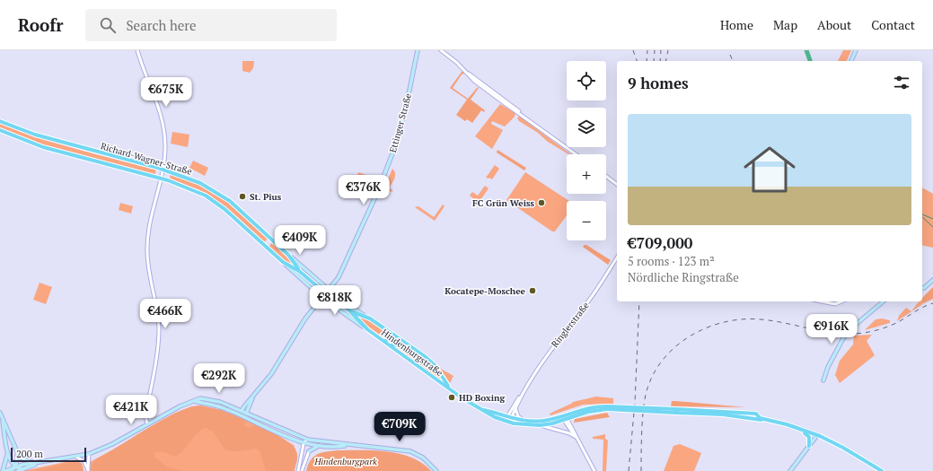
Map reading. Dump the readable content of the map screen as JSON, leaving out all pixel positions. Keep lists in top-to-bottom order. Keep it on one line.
{"streets":{"main road":["Ettinger Straße","Richard-Wagner-Straße","Hindenburgstraße"],"street":["Ringlerstraße"]},"crossings":[["Ettinger Straße","Richard-Wagner-Straße"],["Ettinger Straße","Hindenburgstraße"],["Richard-Wagner-Straße","Hindenburgstraße"],["Ringlerstraße","Hindenburgstraße"]],"parks":["Hindenburgpark"],"places":["St. Pius","FC Grün Weiss","Kocatepe-Moschee","HD Boxing"],"scale_bar":"200 m","page":{"header":"Roofr","search":"Search here","nav":["Home","Map","About","Contact"],"map_buttons":["+","−"],"heading":"9 homes","price":["€675K","€376K","€409K","€818K","€466K","€916K","€292K","€421K","€709K"],"list":[{"name":"€709,000","note":"5 rooms · 123 m² · Nördliche Ringstraße"}],"scale":"200 m"}}
